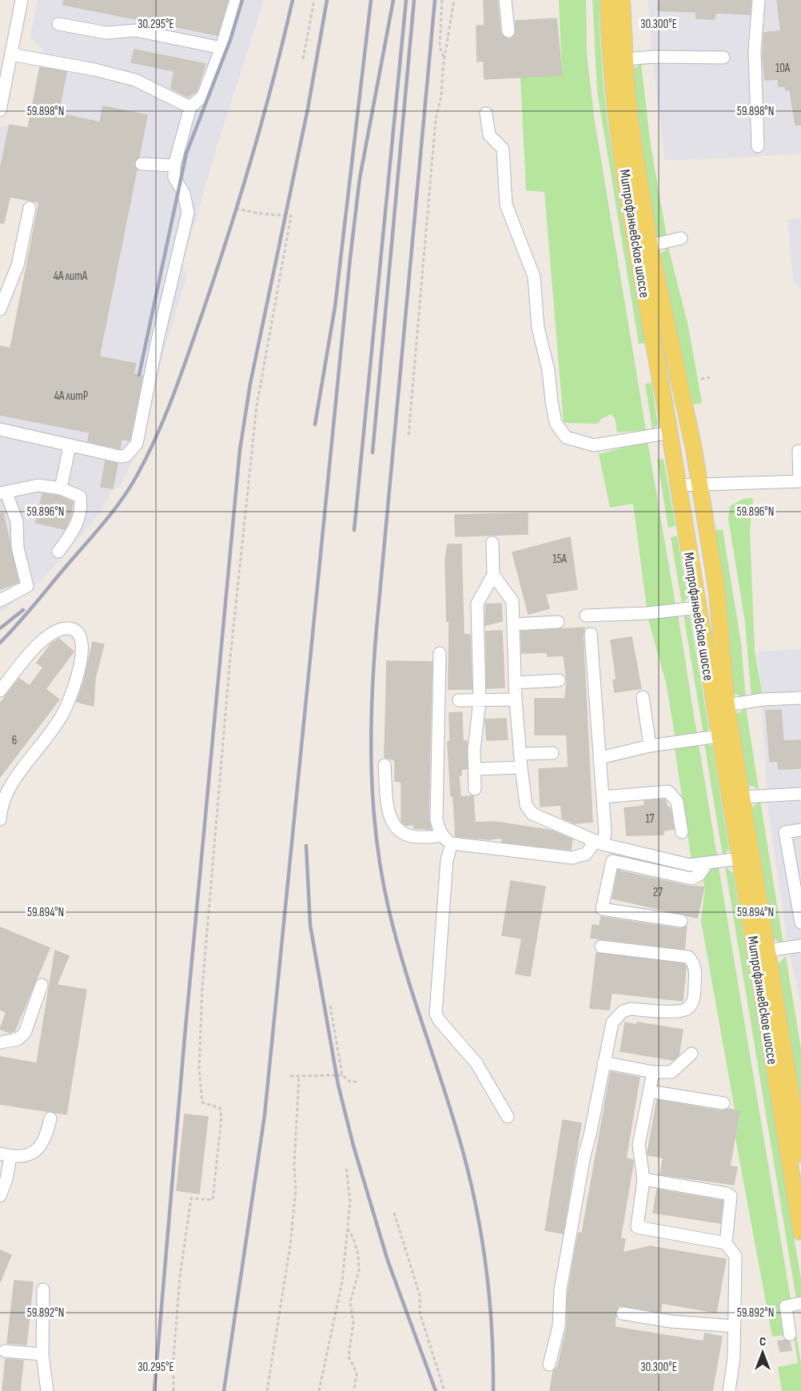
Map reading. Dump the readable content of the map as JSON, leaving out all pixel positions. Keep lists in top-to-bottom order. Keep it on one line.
{"streets":{"main road":["Митрофаньевское шоссе"]},"house_numbers":["10А","4А литА","4А литР","15А","6","17","27"],"north":"top","coordinates":["30.295°E","30.300°E","59.898°N","59.896°N","59.894°N","59.892°N"]}
